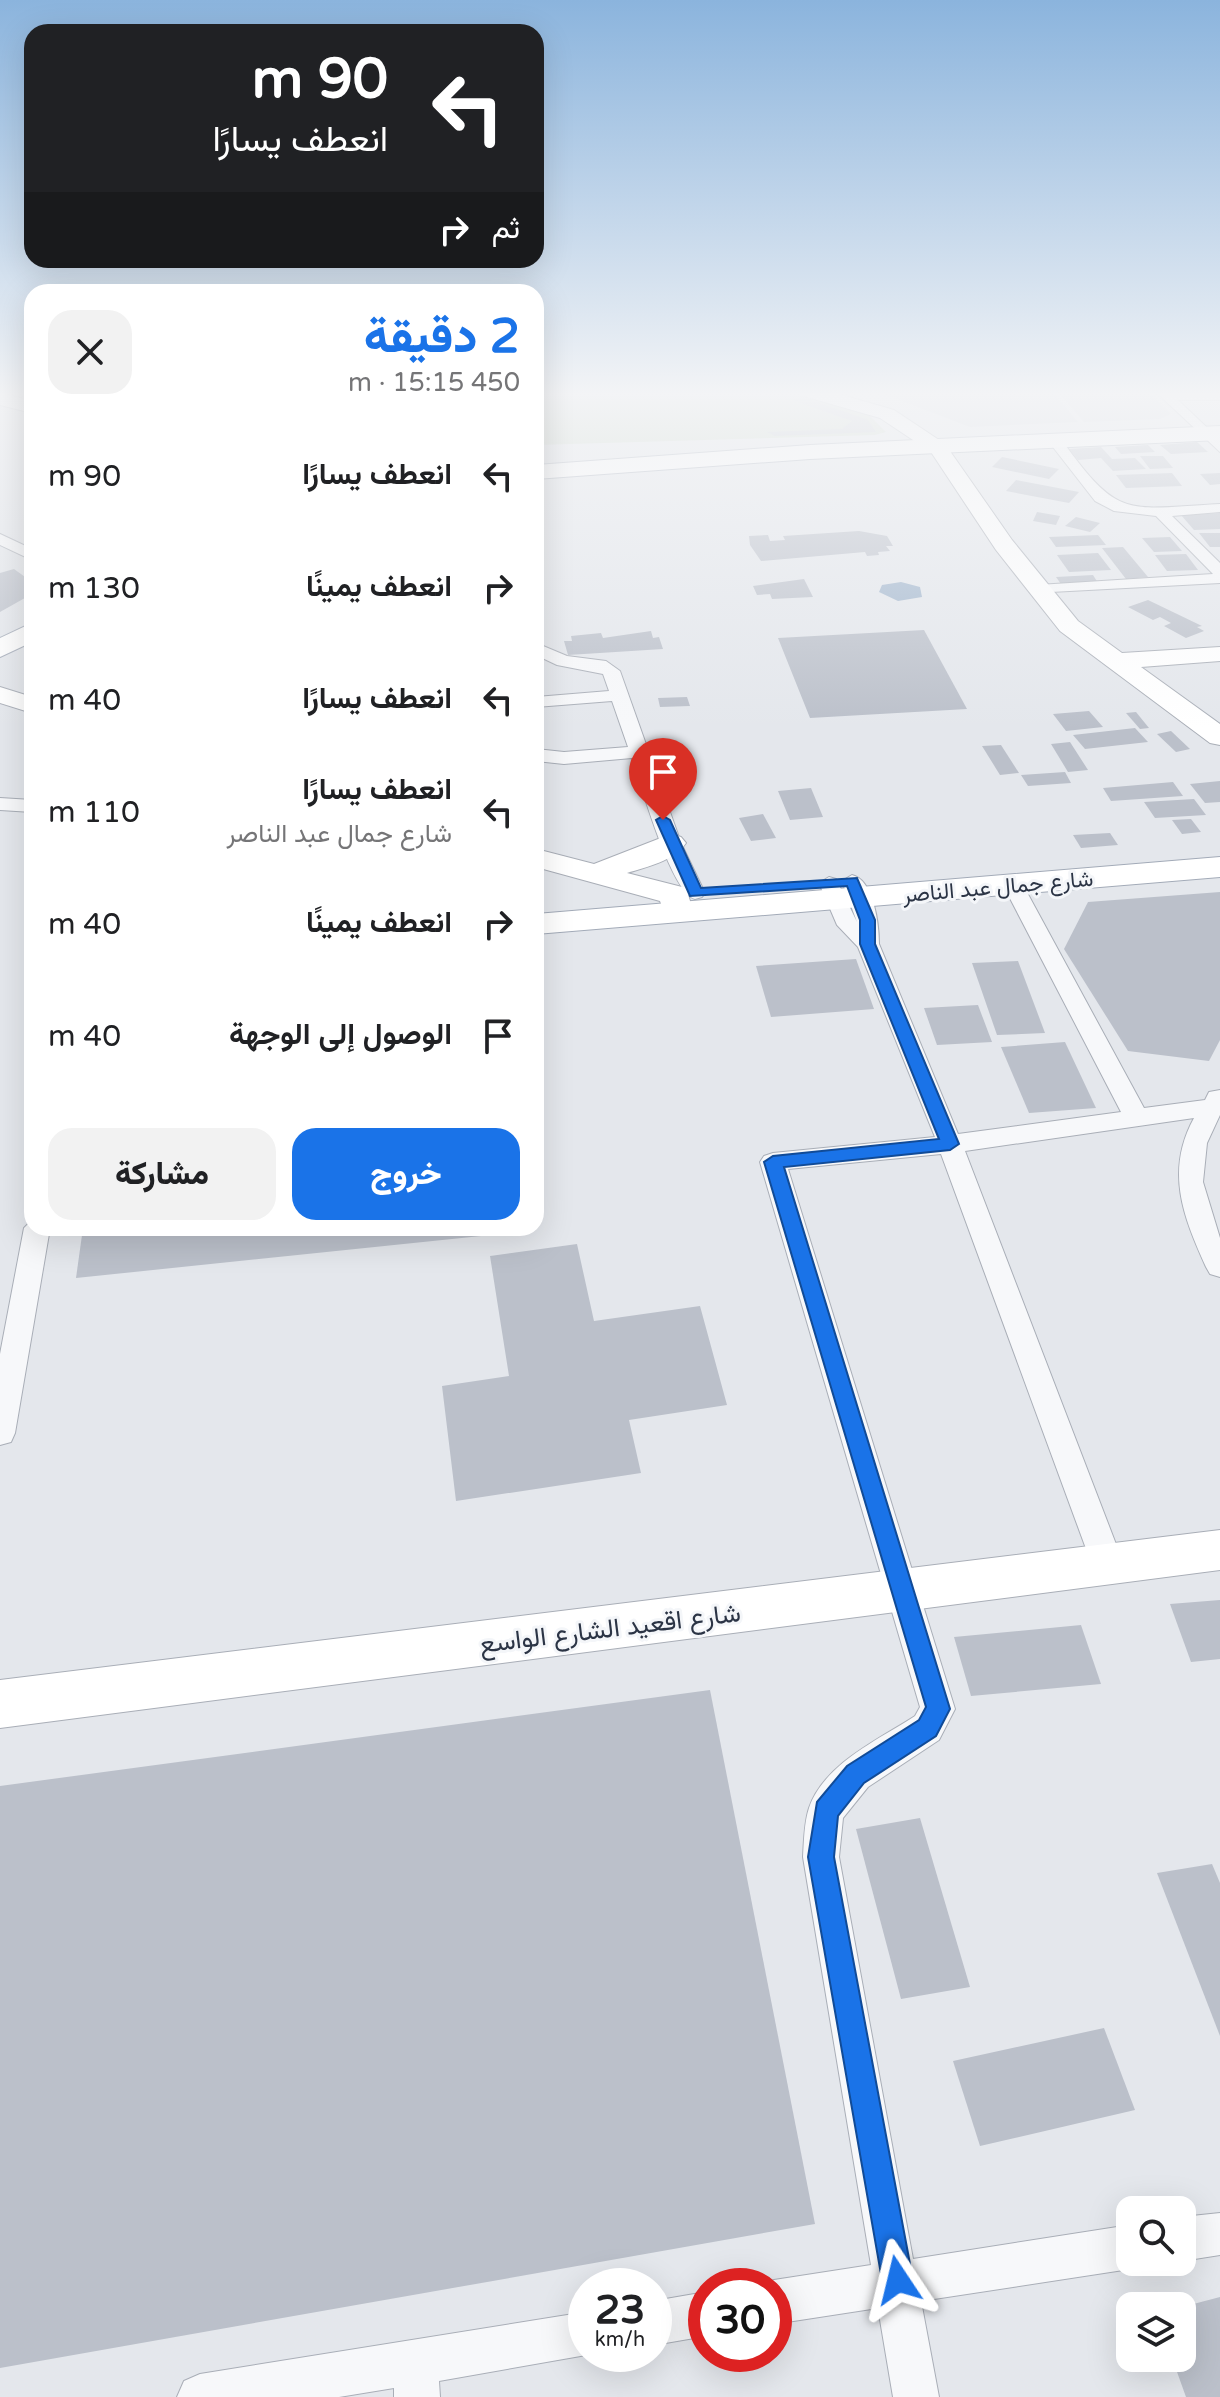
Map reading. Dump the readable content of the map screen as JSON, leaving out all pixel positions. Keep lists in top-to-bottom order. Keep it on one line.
{"streets":{"main road":["شارع جمال عبد الناصر"],"street":["شارع اقعيد الشارع الواسع"]},"page":{"turn":["90 m","انعطف يسارًا"],"then":"ثم","heading":["2 دقيقة","450 m · 15:15"],"list":[{"name":"انعطف يسارًا","value":"90 m"},{"name":"انعطف يمينًا","value":"130 m"},{"name":"انعطف يسارًا","value":"40 m"},{"name":"انعطف يسارًا","note":"شارع جمال عبد الناصر","value":"110 m"},{"name":"انعطف يمينًا","value":"40 m"},{"name":"الوصول إلى الوجهة","value":"40 m"}],"buttons":["خروج","مشاركة"],"speed":"23 km/h","limit":"30"}}
